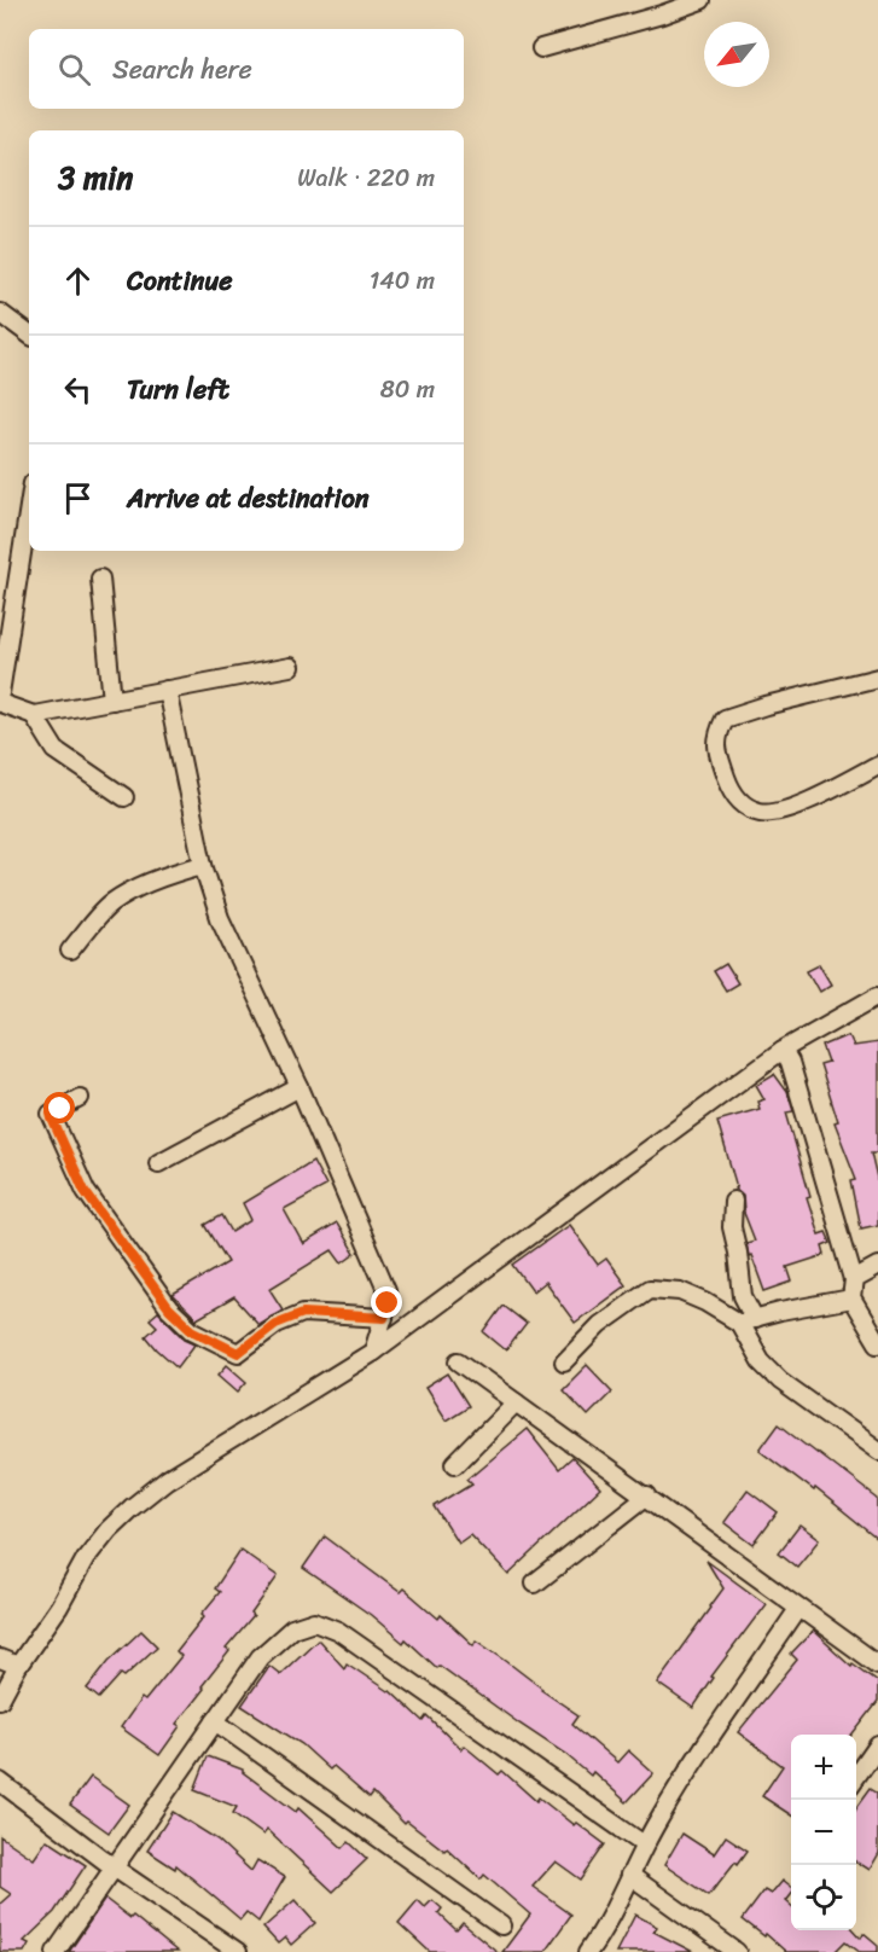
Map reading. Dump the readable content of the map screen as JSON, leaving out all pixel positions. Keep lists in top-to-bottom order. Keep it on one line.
{"north":"bottom left","page":{"search":"Search here","heading":["3 min","Walk · 220 m"],"list":[["Continue","140 m"],["Turn left","80 m"],"Arrive at destination"],"map_buttons":["+","−"]}}
